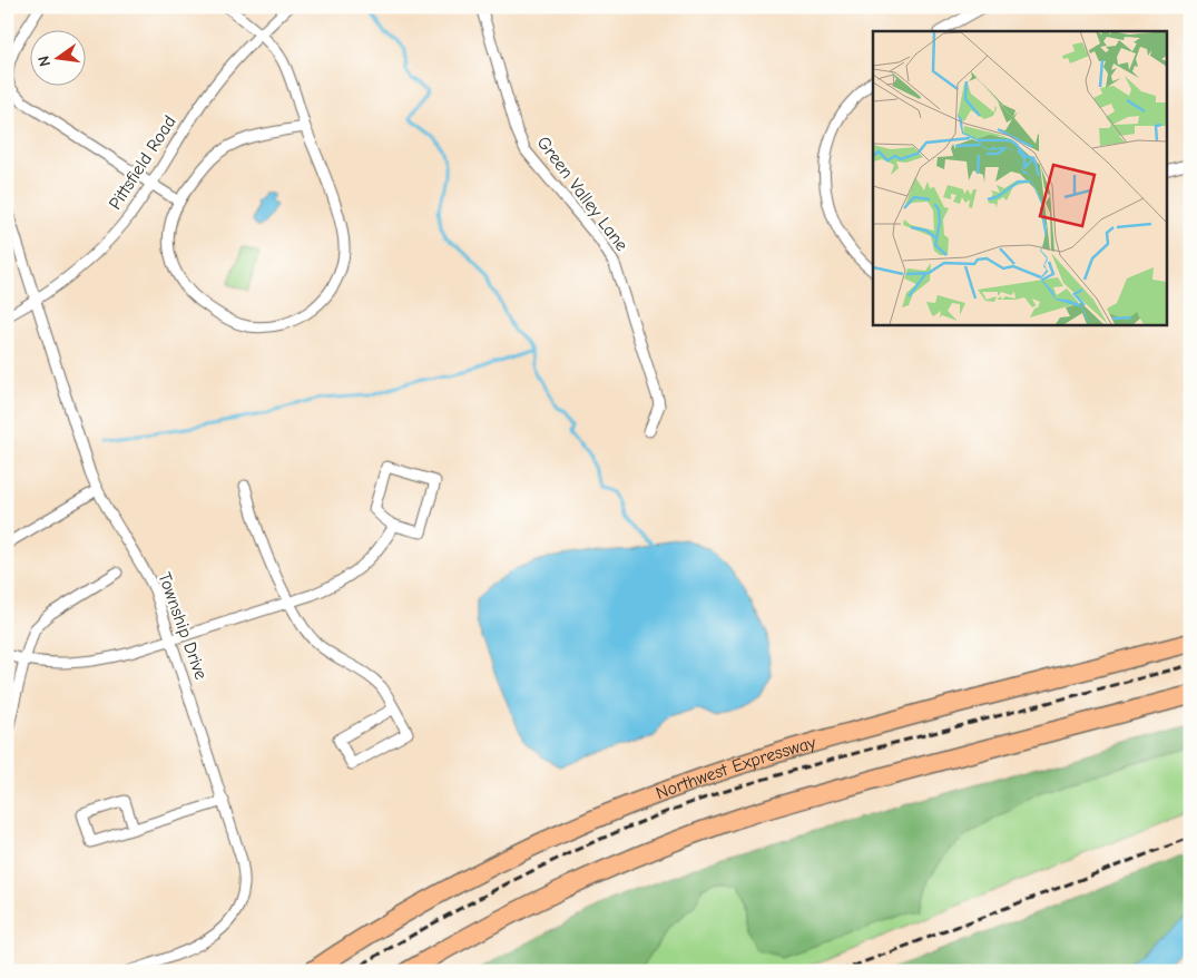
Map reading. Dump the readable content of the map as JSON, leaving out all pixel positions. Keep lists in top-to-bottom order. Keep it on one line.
{"streets":{"highway":["Northwest Expressway"],"street":["Pittsfield Road","Green Valley Lane","Township Drive"]},"crossings":[["Pittsfield Road","Township Drive"]],"north":"left"}
